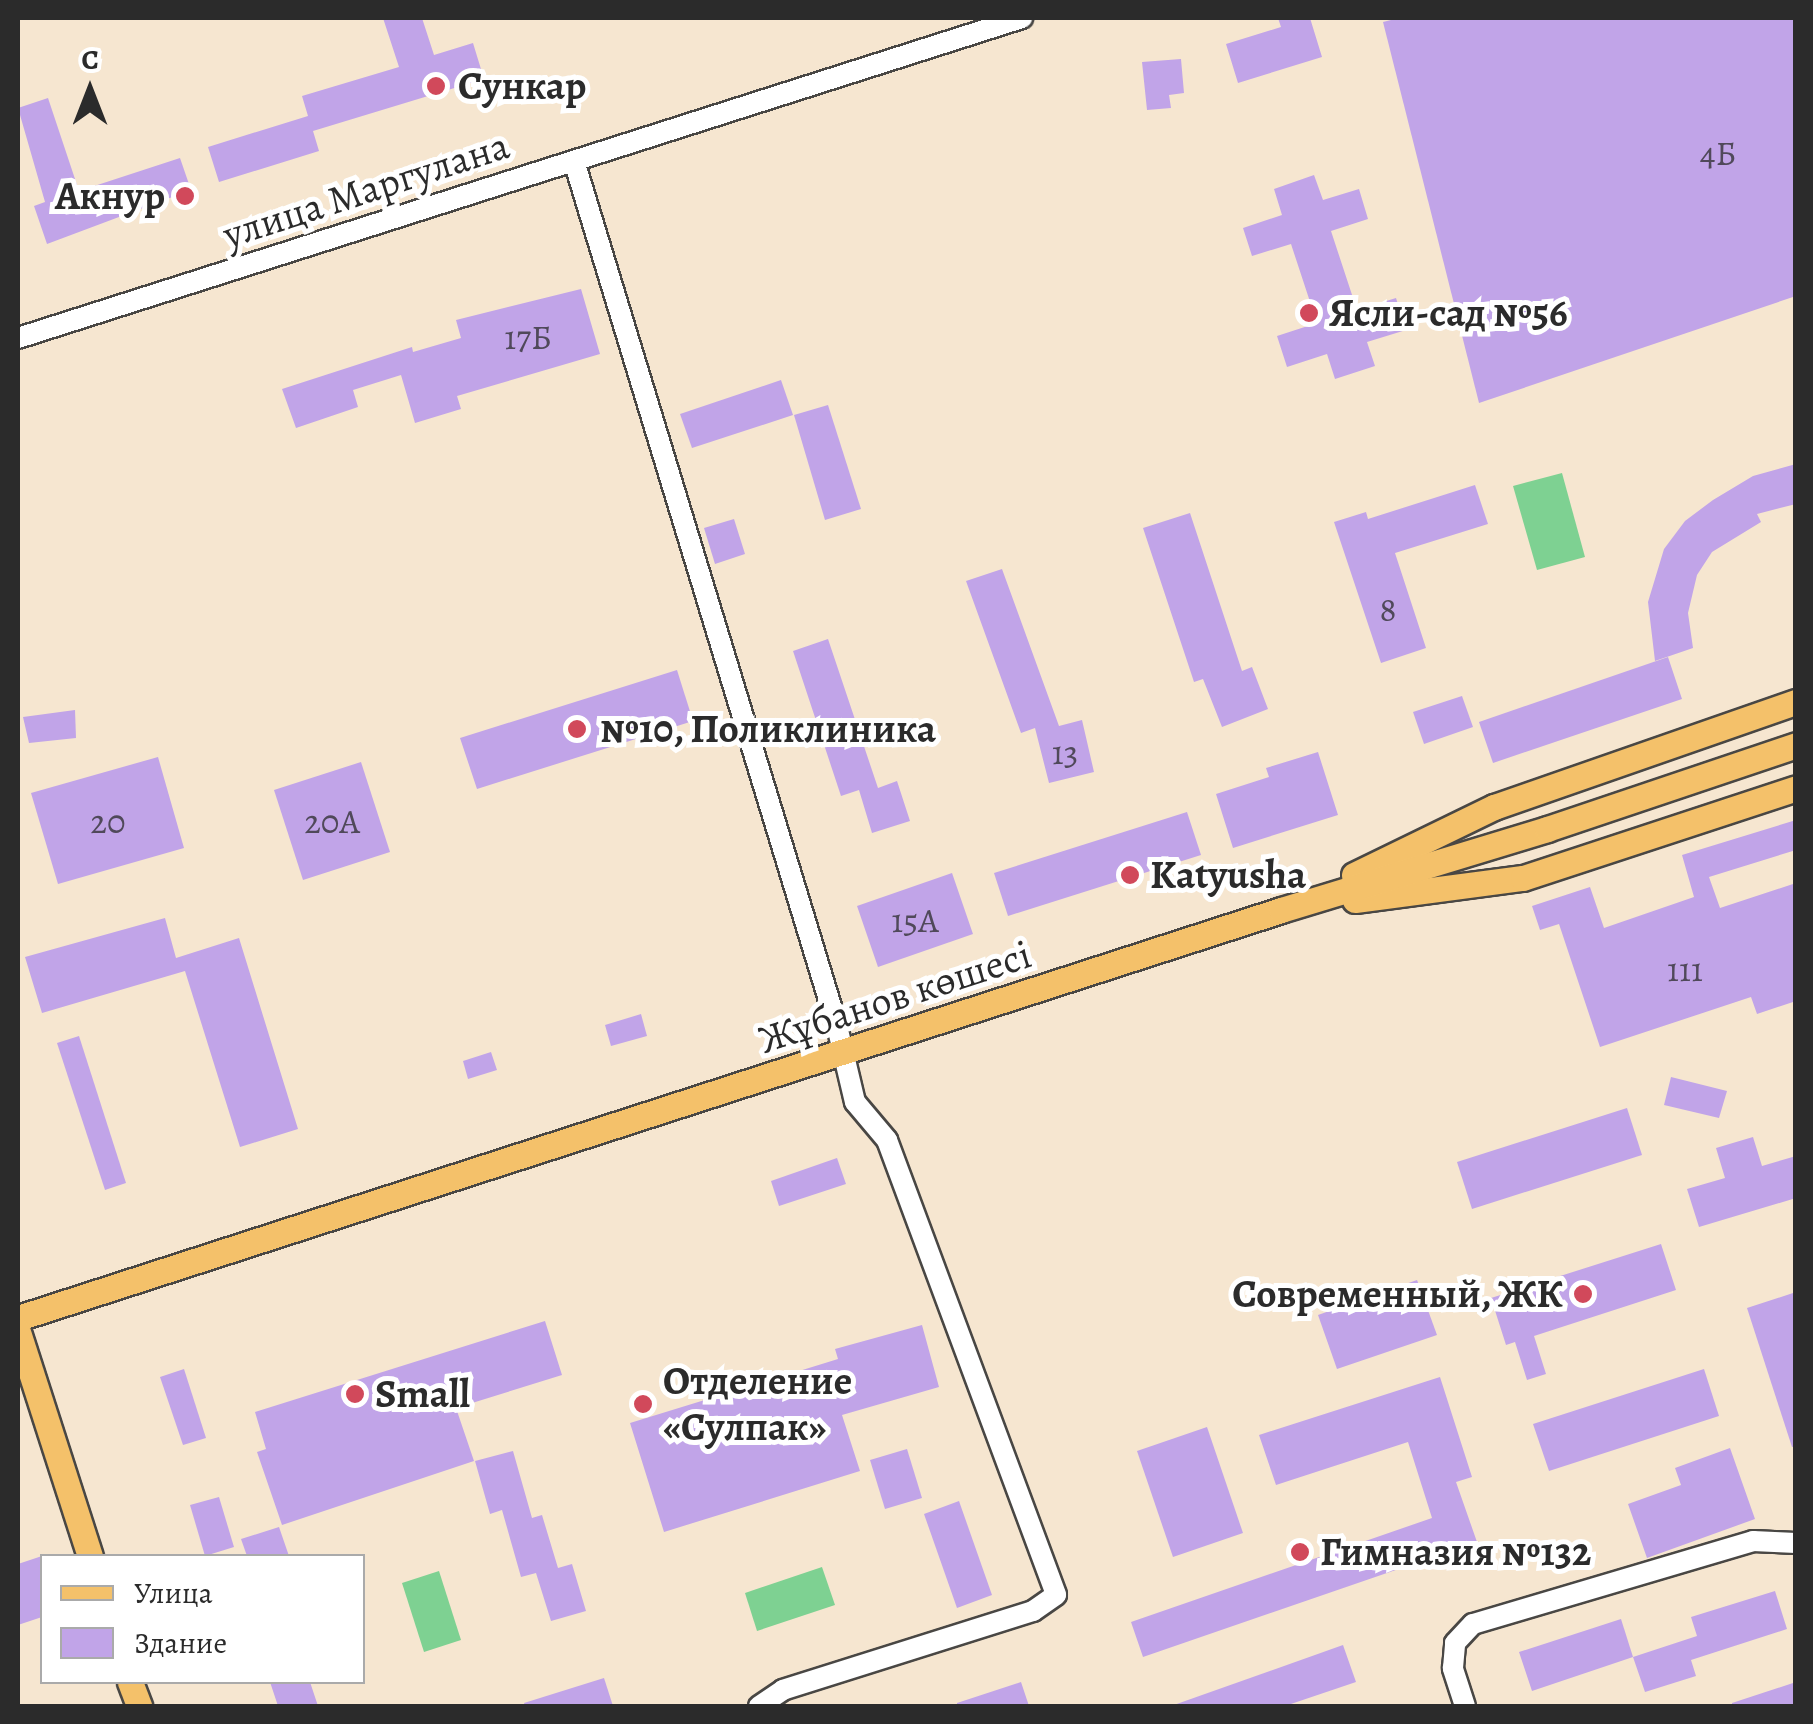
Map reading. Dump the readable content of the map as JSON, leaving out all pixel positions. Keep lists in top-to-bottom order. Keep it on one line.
{"streets":{"main road":["Жұбанов көшесі"],"street":["улица Маргулана"]},"places":["Сункар","Акнур","Ясли-сад №56","№10, Поликлиника","Katyusha","Современный, ЖК","Small","Отделение «Сулпак»","Гимназия №132"],"house_numbers":["4Б","17Б","8","13","20","20А","15А","111"],"legend":["Улица","Здание"],"north":"top"}
